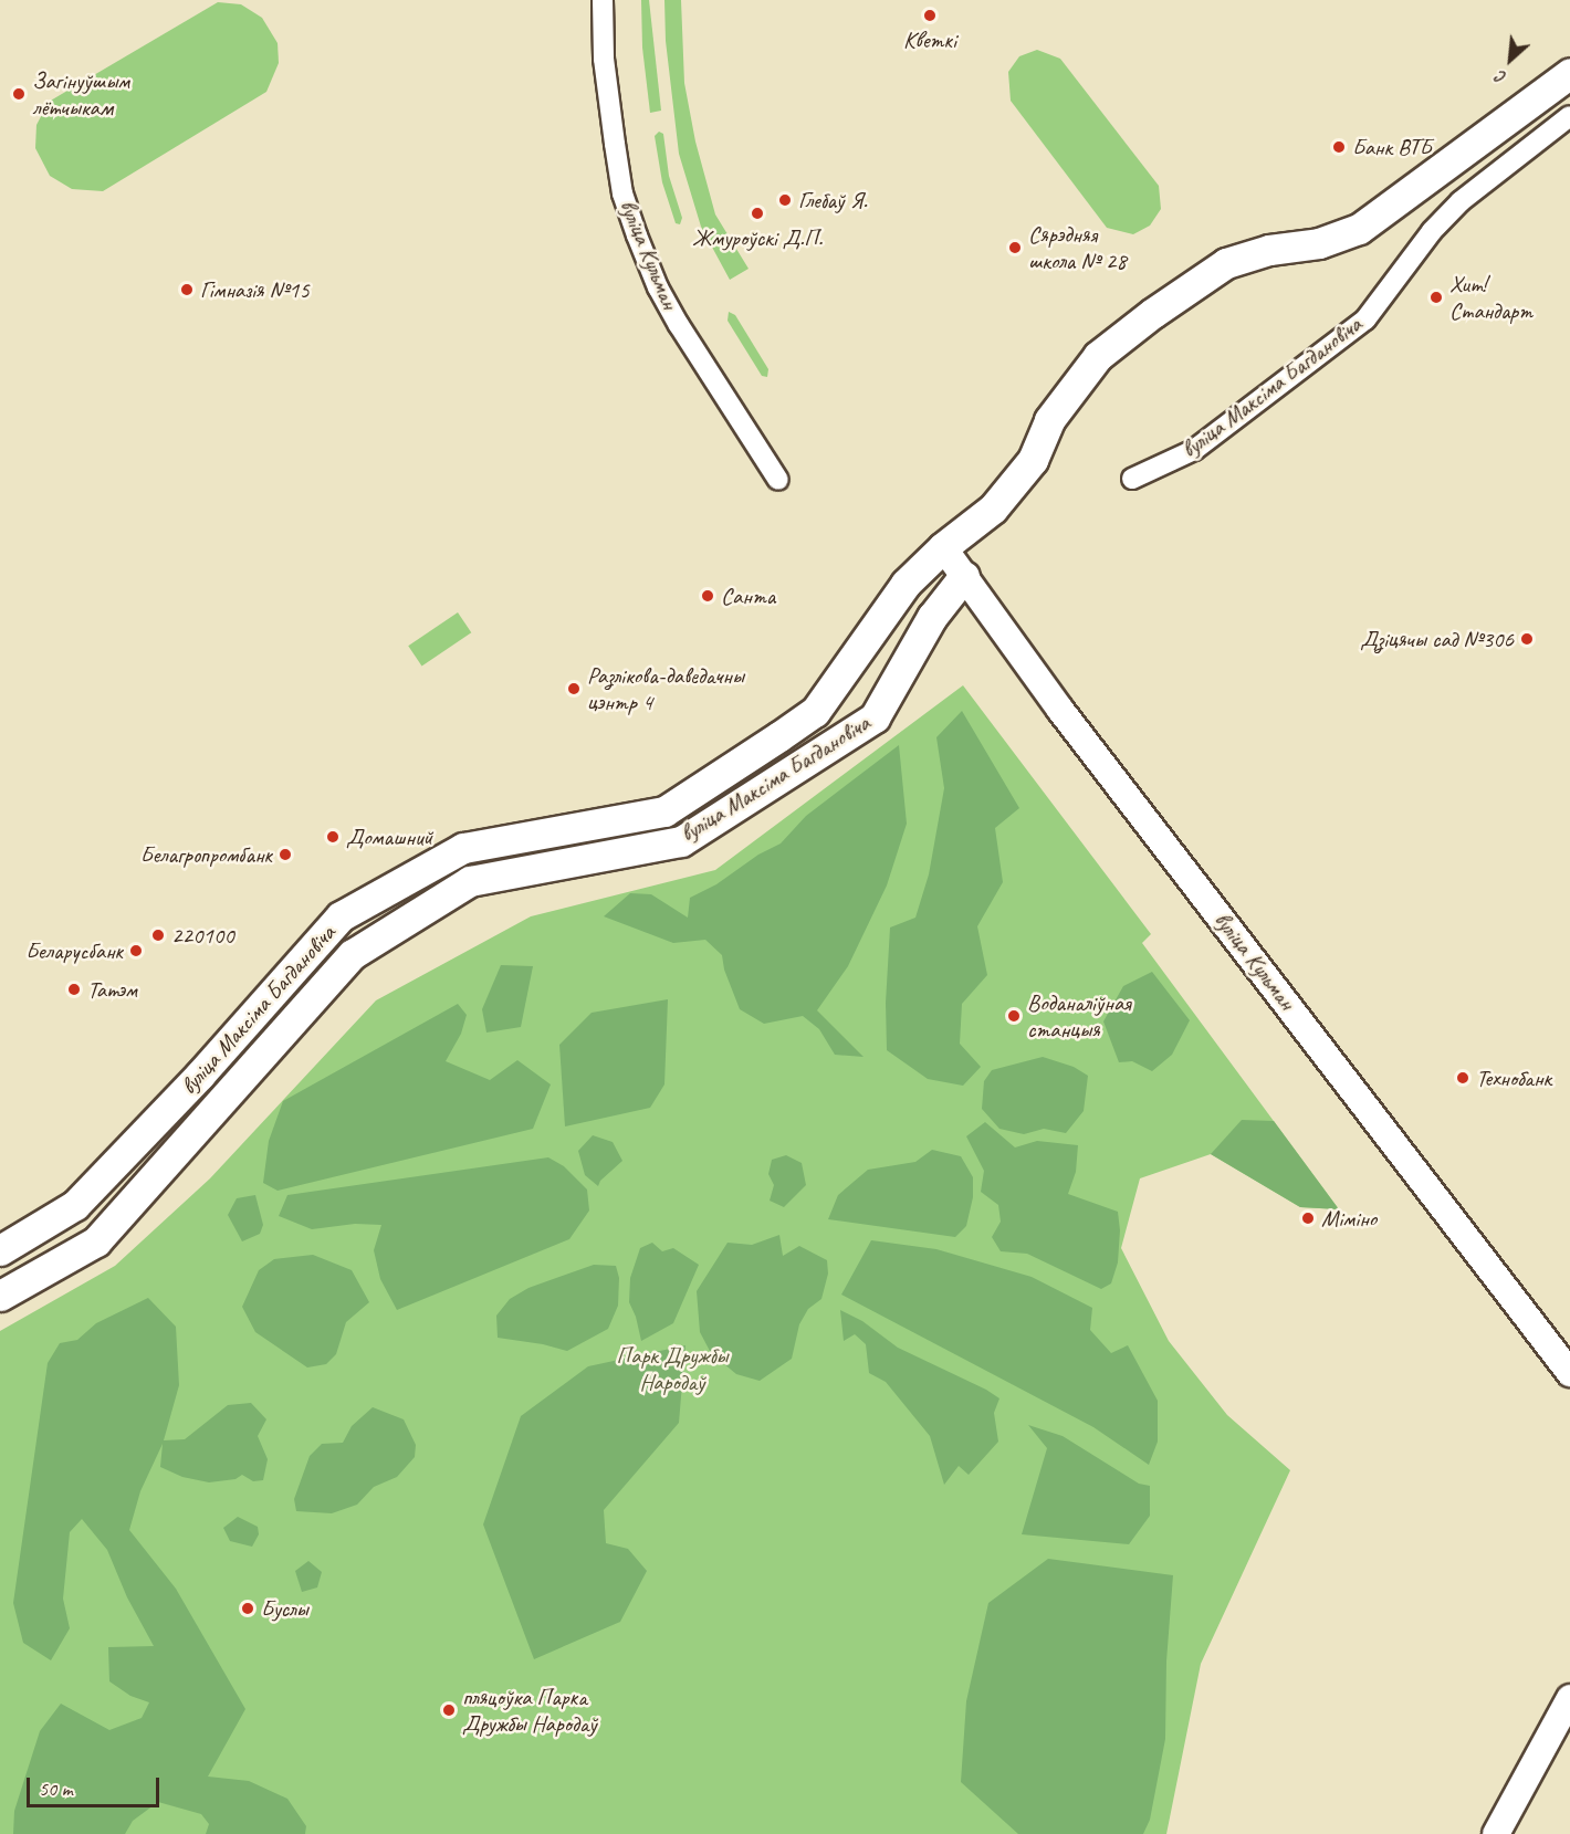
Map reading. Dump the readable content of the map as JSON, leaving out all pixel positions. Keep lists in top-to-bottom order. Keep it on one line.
{"streets":{"main road":["вуліца Кульман","вуліца Максіма Багдановіча"]},"crossings":[["вуліца Кульман","вуліца Максіма Багдановіча"]],"parks":["Парк Дружбы Народаў"],"places":["Кветкі","Загінуўшым лётчыкам","Банк ВТБ","Глебаў Я.","Жмуроўскі Д.П.","Сярэдняя школа № 28","Гімназія №15","Хит! Стандарт","Санта","Дзіцячы сад №306","Разлікова-даведачны цэнтр 4","Домашний","Белагропромбанк","220100","Беларусбанк","Татэм","Воданаліўная станцыя","Технобанк","Міміно","Буслы","пляцоўка Парка Дружбы Народаў"],"scale_bar":"50 m","north":"bottom left"}
